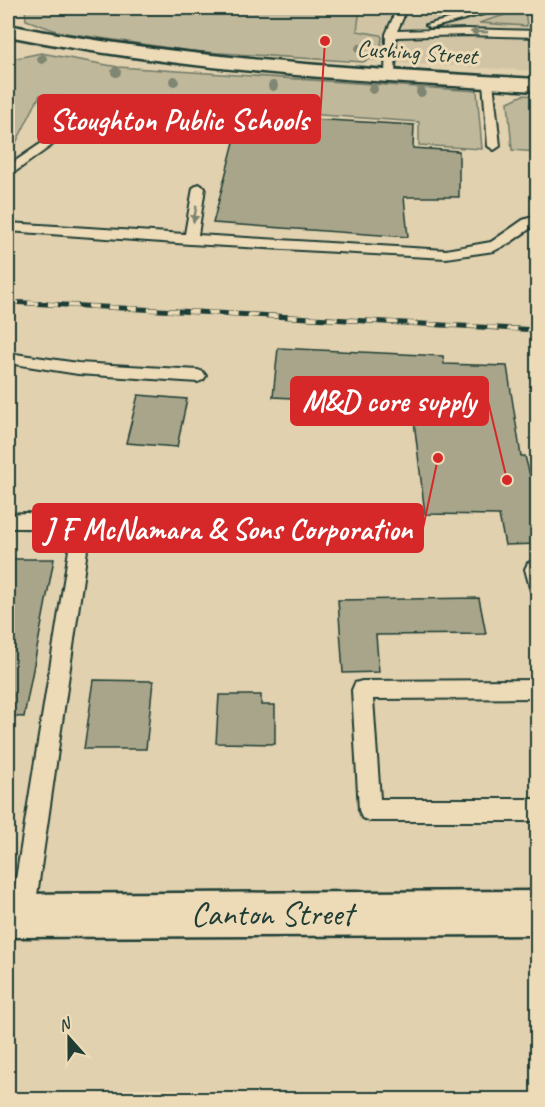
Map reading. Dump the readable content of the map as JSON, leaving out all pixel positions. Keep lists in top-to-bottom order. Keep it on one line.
{"streets":{"street":["Cushing Street","Canton Street"]},"places":["Stoughton Public Schools","J F McNamara & Sons Corporation","M&D core supply"],"north":"top"}
